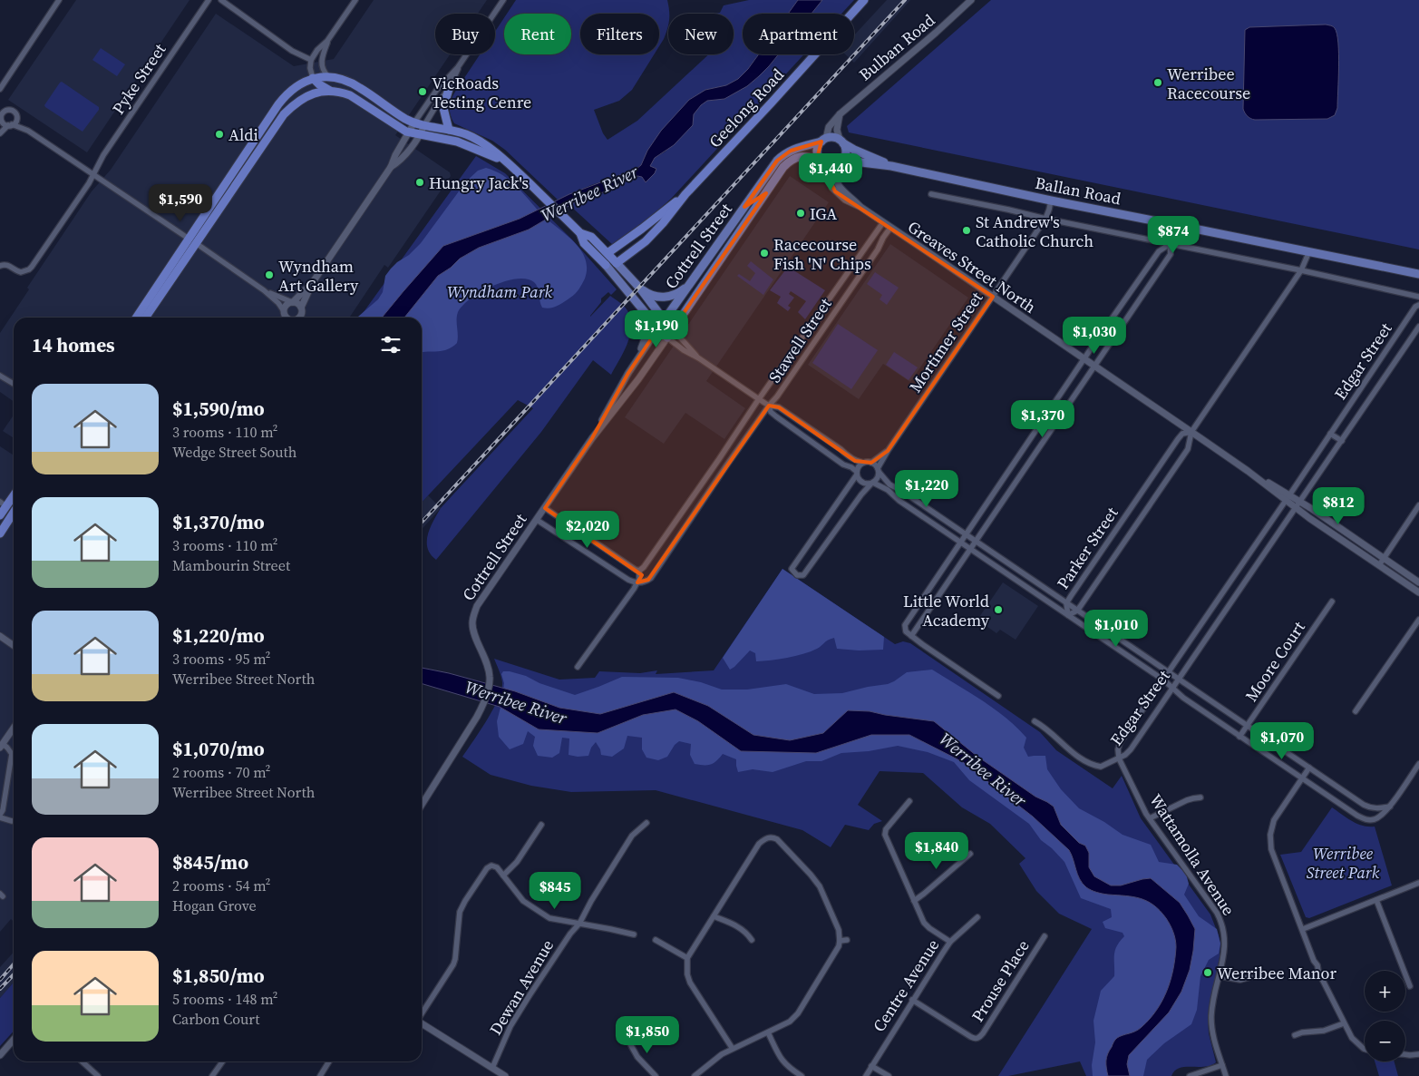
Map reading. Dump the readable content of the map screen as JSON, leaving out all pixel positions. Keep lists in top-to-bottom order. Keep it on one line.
{"streets":{"highway":["Geelong Road"],"main road":["Ballan Road","Cottrell Street"],"street":["Bulban Road","Pyke Street","Greaves Street North","Stawell Street","Mortimer Street","Edgar Street","Parker Street","Moore Court","Wattamolla Avenue","Prouse Place","Centre Avenue","Dewan Avenue"]},"crossings":[["Bulban Road","Ballan Road"],["Bulban Road","Cottrell Street"],["Bulban Road","Greaves Street North"],["Ballan Road","Cottrell Street"],["Ballan Road","Greaves Street North"],["Ballan Road","Mortimer Street"],["Ballan Road","Parker Street"],["Cottrell Street","Greaves Street North"],["Greaves Street North","Stawell Street"],["Greaves Street North","Mortimer Street"],["Greaves Street North","Edgar Street"],["Greaves Street North","Parker Street"],["Edgar Street","Wattamolla Avenue"],["Prouse Place","Centre Avenue"]],"water":["Werribee River"],"parks":["Wyndham Park","Werribee Street Park"],"places":["Werribee Racecourse","VicRoads Testing Cenre","Aldi","Hungry Jack's","IGA","St Andrew's Catholic Church","Racecourse Fish 'N' Chips","Wyndham Art Gallery","Little World Academy","Werribee Manor"],"page":{"chip":["Buy","Rent","Filters","New","Apartment"],"price":["$1,440","$1,590","$874","$1,190","$1,030","$1,370","$1,220","$812","$2,020","$1,010","$1,070","$1,840","$845","$1,850"],"heading":"14 homes","list":[{"name":"$1,590/mo","note":"3 rooms · 110 m² · Wedge Street South"},{"name":"$1,370/mo","note":"3 rooms · 110 m² · Mambourin Street"},{"name":"$1,220/mo","note":"3 rooms · 95 m² · Werribee Street North"},{"name":"$1,070/mo","note":"2 rooms · 70 m² · Werribee Street North"},{"name":"$845/mo","note":"2 rooms · 54 m² · Hogan Grove"},{"name":"$1,850/mo","note":"5 rooms · 148 m² · Carbon Court"}],"map_buttons":["+","−"]}}
